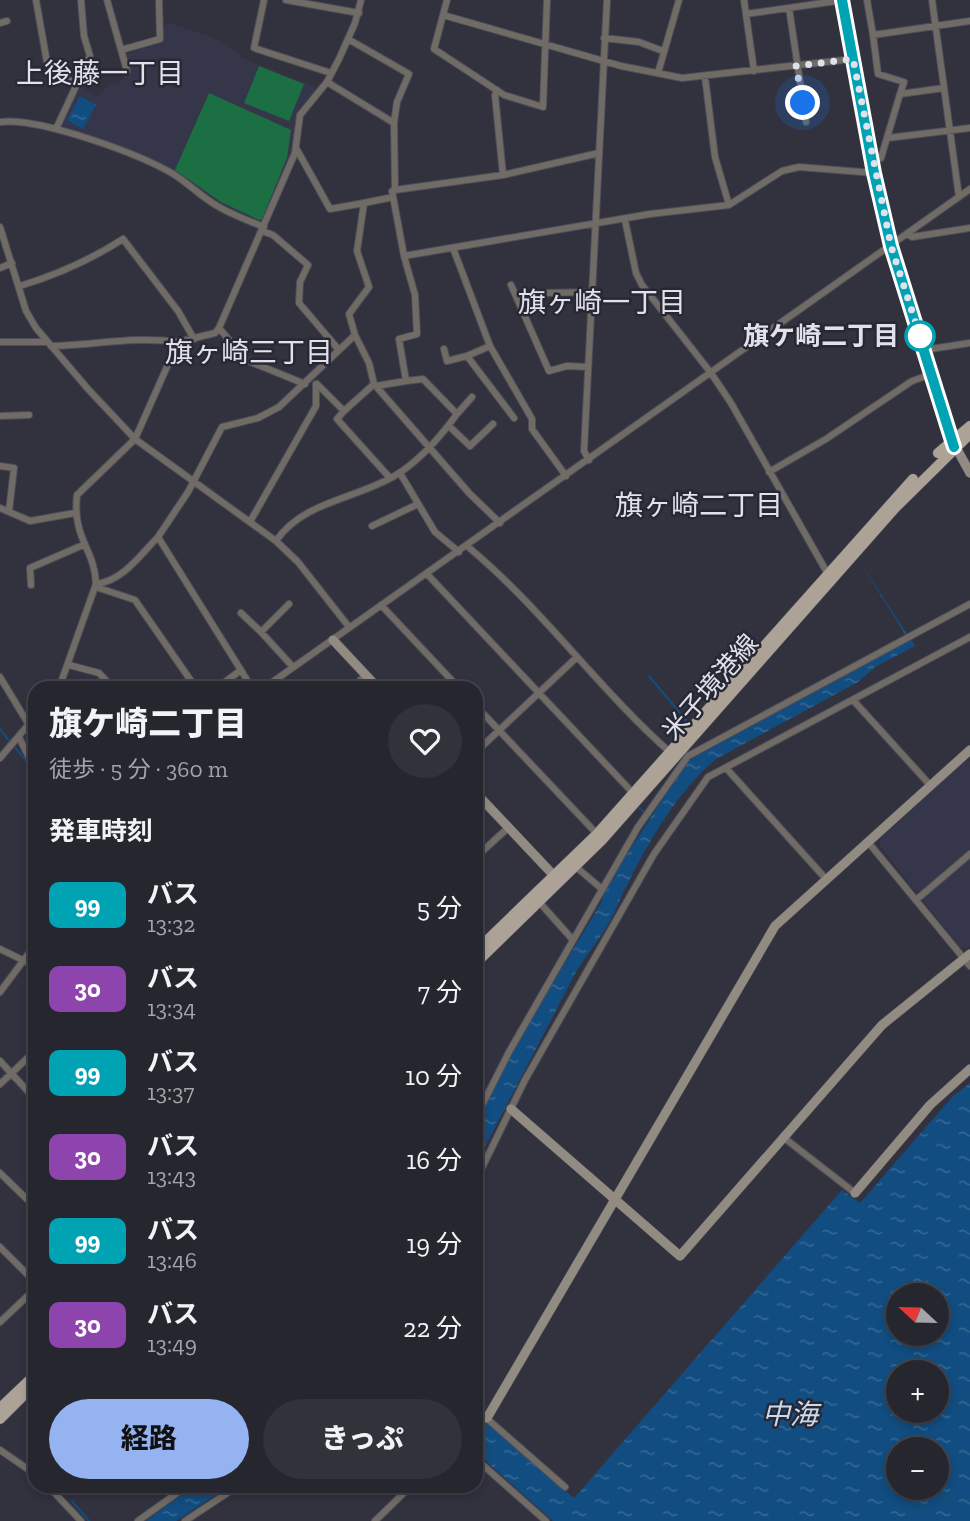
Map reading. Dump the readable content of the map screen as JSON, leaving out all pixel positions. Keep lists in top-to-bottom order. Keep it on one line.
{"streets":{"main road":["米子境港線"]},"districts":["上後藤一丁目","旗ヶ崎一丁目","旗ヶ崎三丁目","旗ヶ崎二丁目"],"water":["中海"],"places":["旗ケ崎二丁目"],"lines":["bus line 99"],"north":"left","page":{"heading":[["旗ケ崎二丁目","徒歩 · 5 分 · 360 m"],"発車時刻"],"list":[{"mark":"99","name":"バス","note":"13:32","value":"5 分"},{"mark":"30","name":"バス","note":"13:34","value":"7 分"},{"mark":"99","name":"バス","note":"13:37","value":"10 分"},{"mark":"30","name":"バス","note":"13:43","value":"16 分"},{"mark":"99","name":"バス","note":"13:46","value":"19 分"},{"mark":"30","name":"バス","note":"13:49","value":"22 分"}],"map_buttons":["+","−"],"buttons":["経路","きっぷ"]}}
